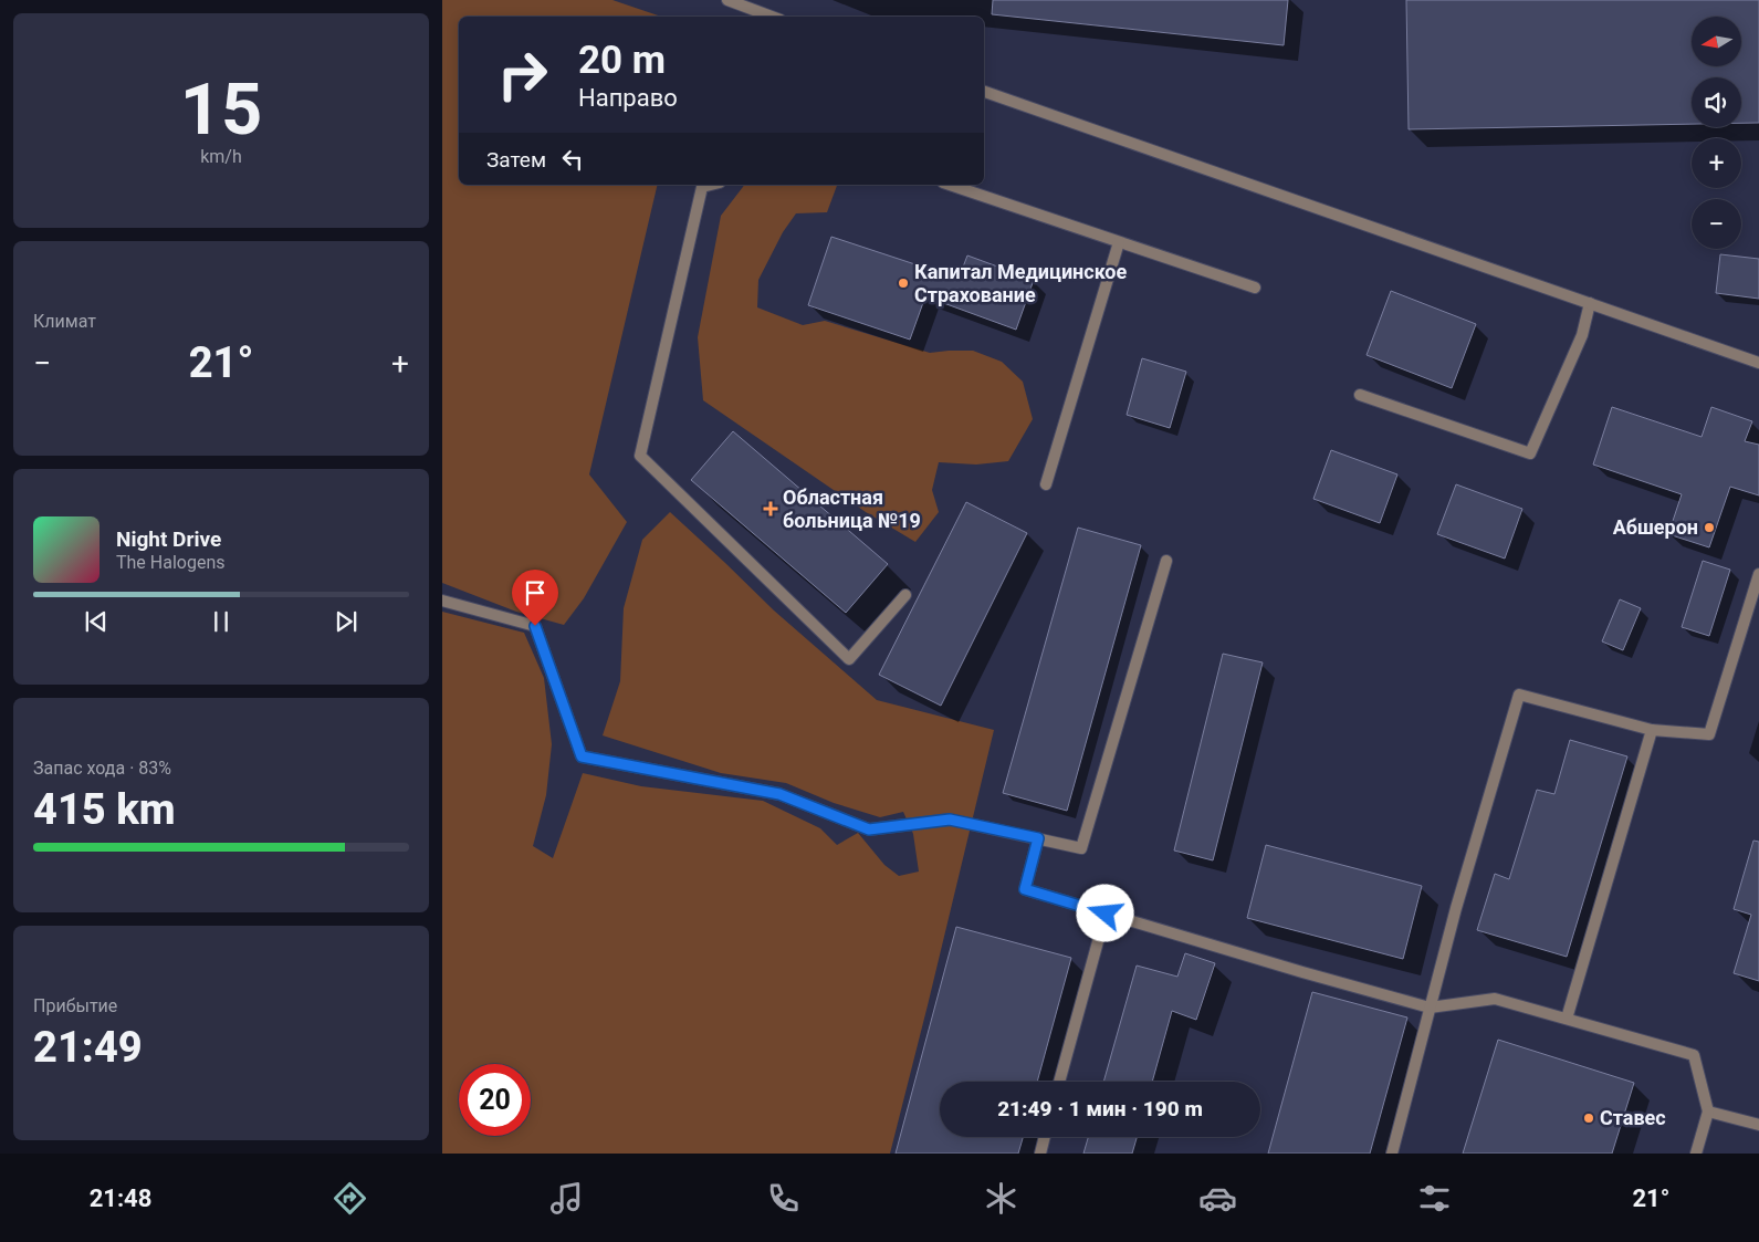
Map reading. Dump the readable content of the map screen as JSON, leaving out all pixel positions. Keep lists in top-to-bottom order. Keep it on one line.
{"places":{"other":["Капитал Медицинское Страхование","Абшерон","Ставес"],"health":["Областная больница №19"]},"north":"left","page":{"tile":[["15","km/h"],"Климат",["Запас хода · 83%","415 km"],["Прибытие","21:49"]],"map_buttons":["+","−"],"turn":["20 m","Направо"],"then":"Затем","heat":["−","21°","+"],"song":["Night Drive","The Halogens"],"limit":"20","trip":"21:49 · 1 мин · 190 m","tabs":["21:48","21°"]}}
